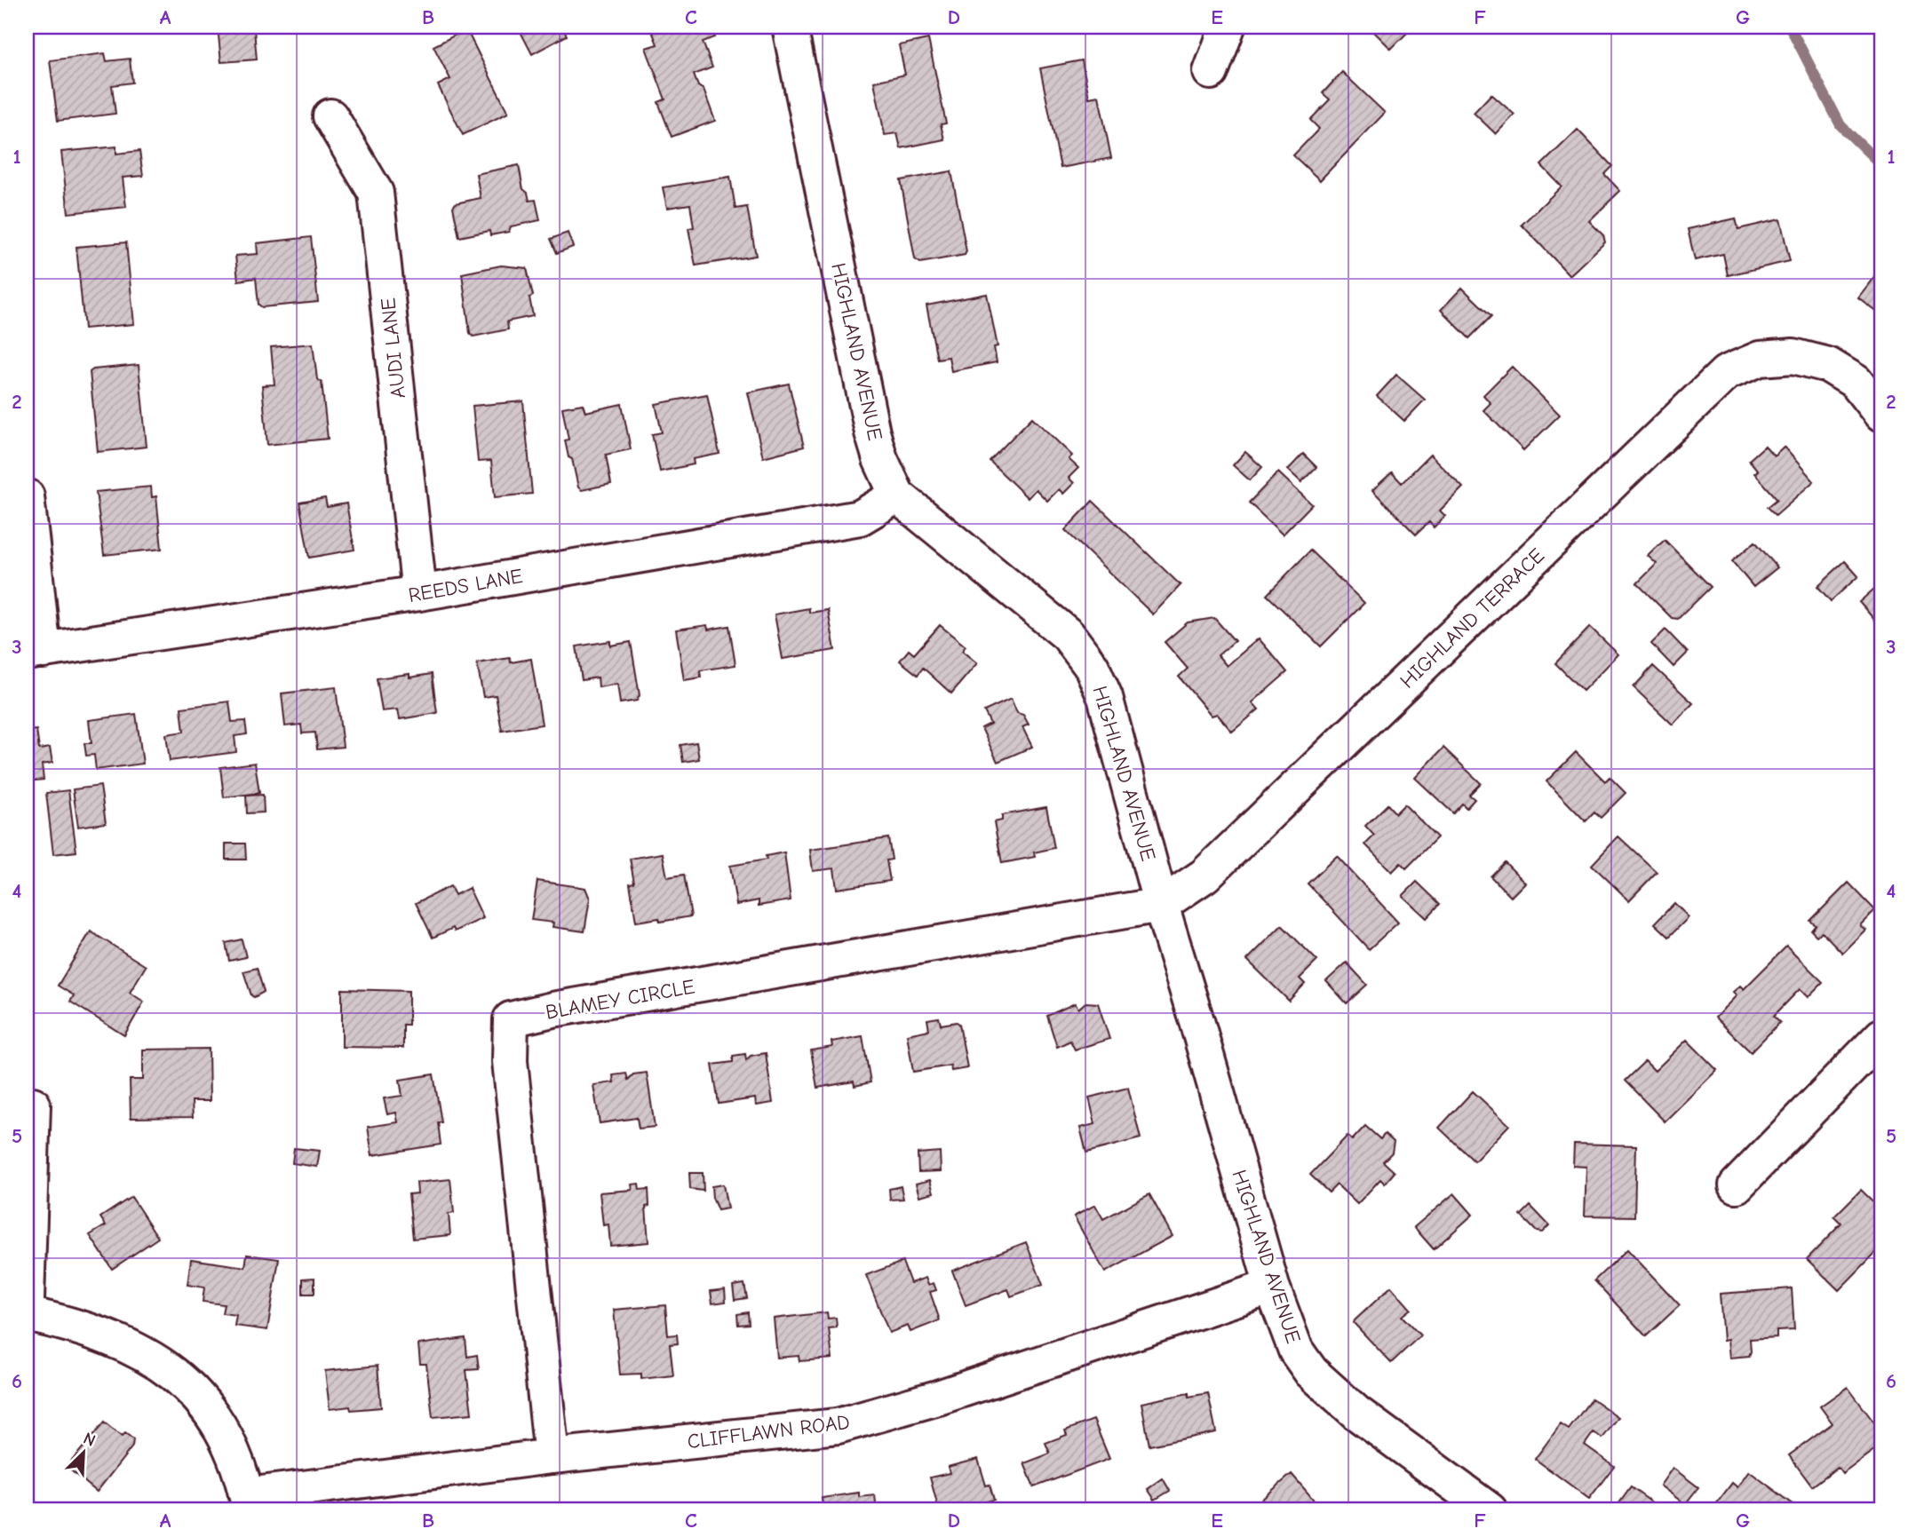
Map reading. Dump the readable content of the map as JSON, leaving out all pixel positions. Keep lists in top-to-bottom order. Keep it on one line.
{"streets":{"street":["AUDI LANE","HIGHLAND AVENUE","REEDS LANE","HIGHLAND TERRACE","BLAMEY CIRCLE","CLIFFLAWN ROAD"]},"crossings":[["AUDI LANE","REEDS LANE"],["HIGHLAND AVENUE","REEDS LANE"],["HIGHLAND AVENUE","HIGHLAND TERRACE"],["HIGHLAND AVENUE","BLAMEY CIRCLE"],["HIGHLAND AVENUE","CLIFFLAWN ROAD"],["HIGHLAND TERRACE","BLAMEY CIRCLE"],["BLAMEY CIRCLE","CLIFFLAWN ROAD"]],"north":"top right","grid":{"columns":["A","B","C","D","E","F","G"],"rows":["1","2","3","4","5","6"]}}
